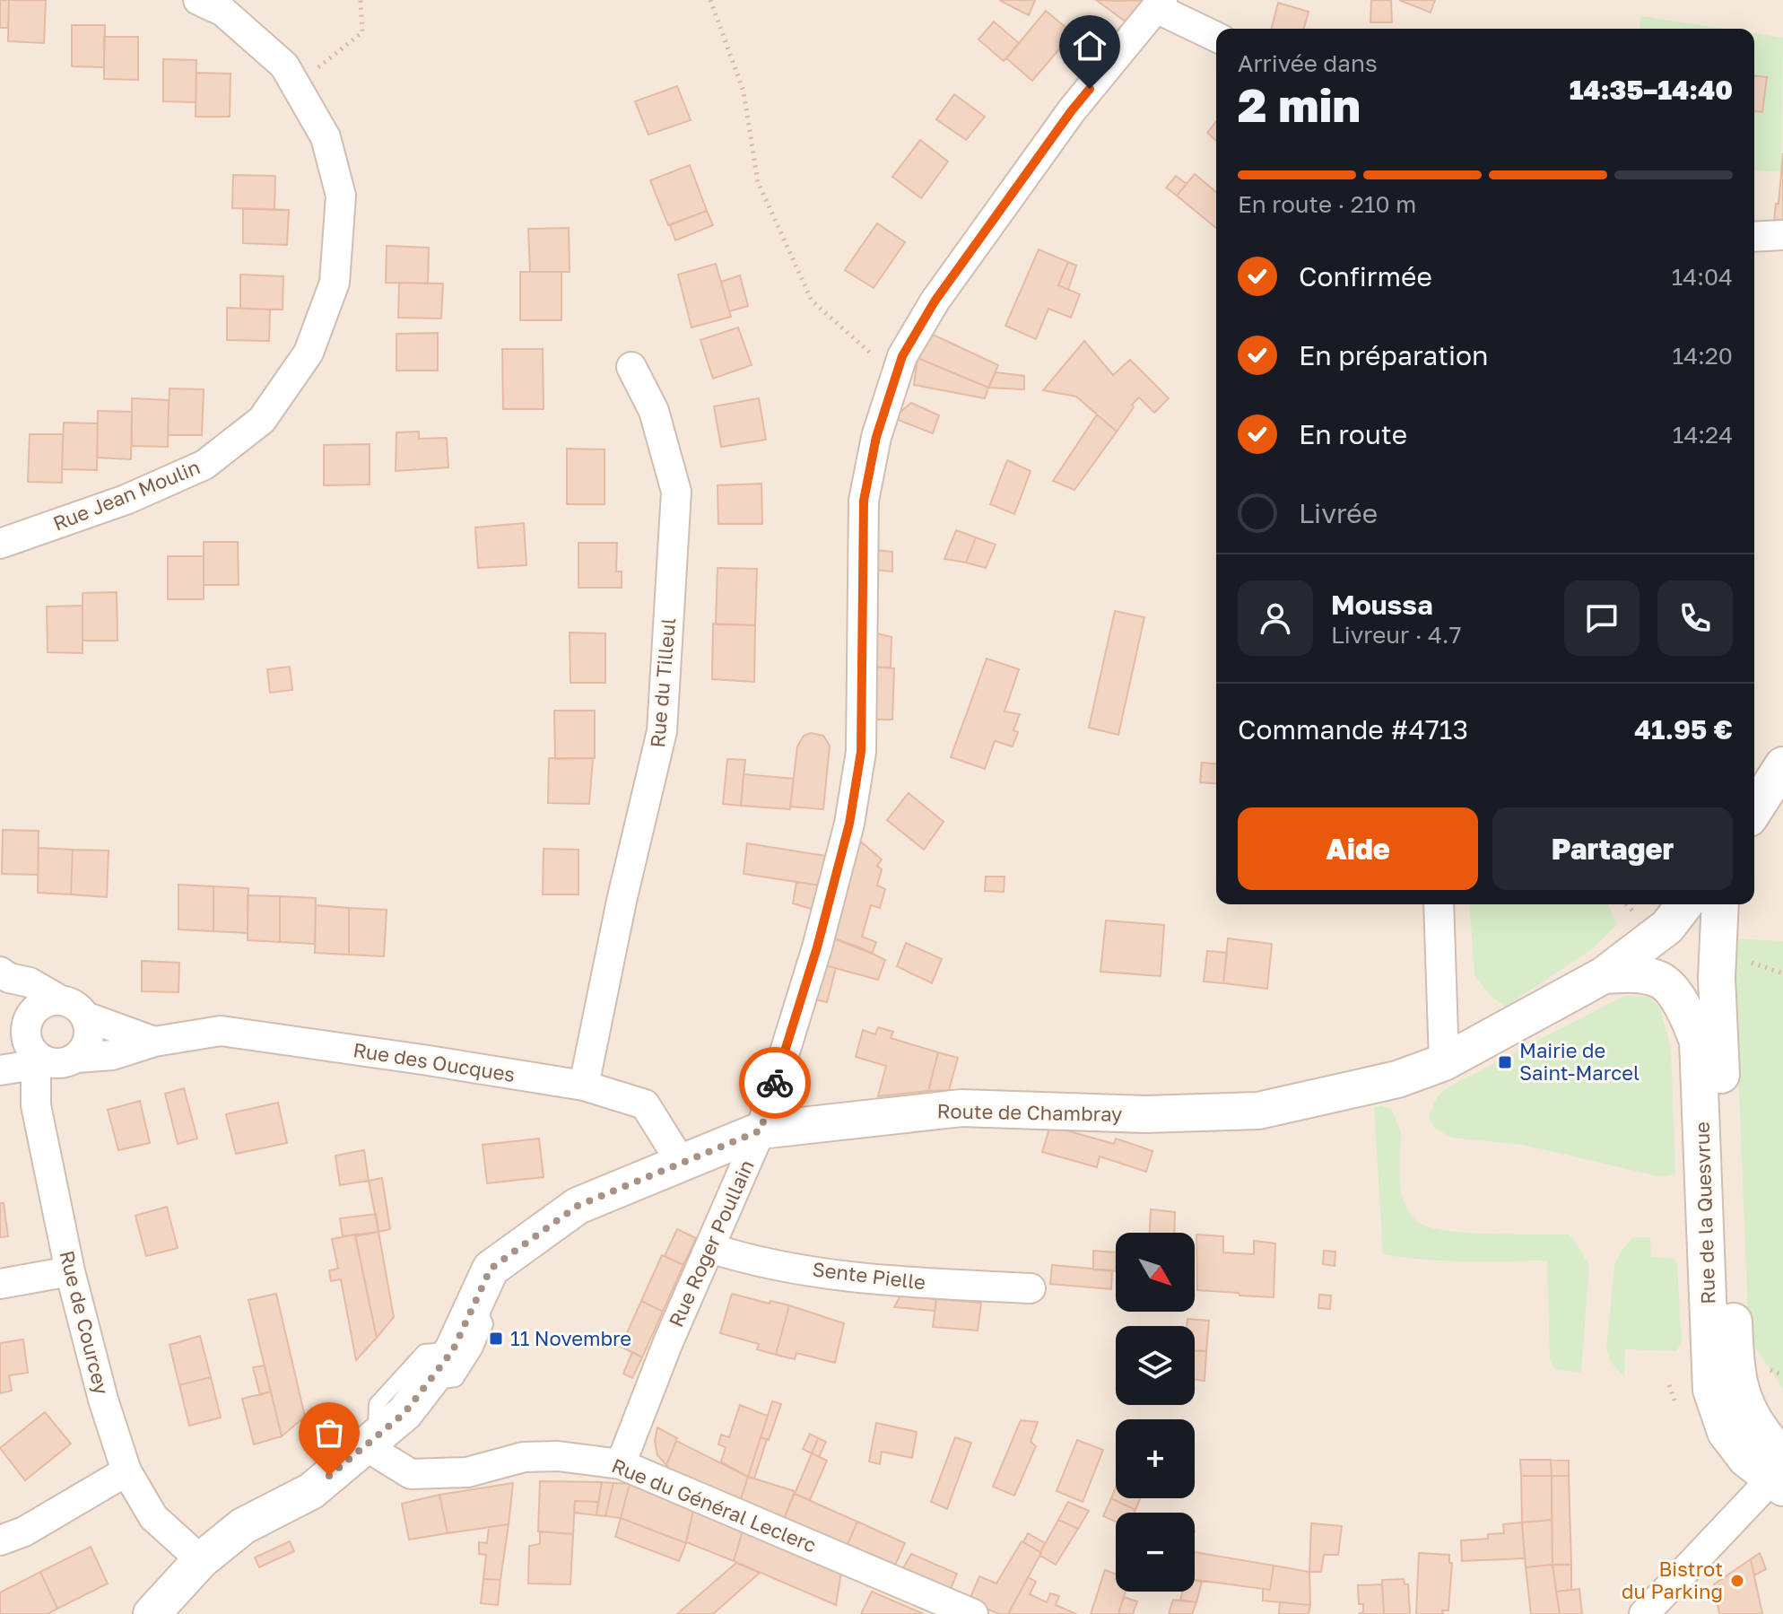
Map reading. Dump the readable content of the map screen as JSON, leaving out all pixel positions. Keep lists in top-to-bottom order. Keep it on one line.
{"streets":{"street":["Rue Jean Moulin","Rue du Tilleul","Rue des Oucques","Route de Chambray","Rue de la Quesvrue","Rue Roger Poullain","Sente Pielle","Rue de Courcey","Rue du Général Leclerc"]},"crossings":[["Rue du Tilleul","Rue des Oucques"],["Rue des Oucques","Route de Chambray"],["Rue des Oucques","Rue de Courcey"],["Route de Chambray","Rue de la Quesvrue"],["Route de Chambray","Rue Roger Poullain"],["Route de Chambray","Rue de Courcey"],["Route de Chambray","Rue du Général Leclerc"],["Rue Roger Poullain","Sente Pielle"],["Rue Roger Poullain","Rue du Général Leclerc"]],"places":{"transit":["Mairie de Saint-Marcel","11 Novembre"],"other":["Bistrot du Parking"]},"north":"bottom right","page":{"heading":["2 min","Arrivée dans","14:35–14:40"],"panel":["Moussa","Livreur · 4.7","Commande #4713","41.95 €"],"bar":"En route · 210 m","list":[["Confirmée","14:04"],["En préparation","14:20"],["En route","14:24"],"Livrée"],"buttons":["Aide","Partager"],"map_buttons":["+","−"]}}
